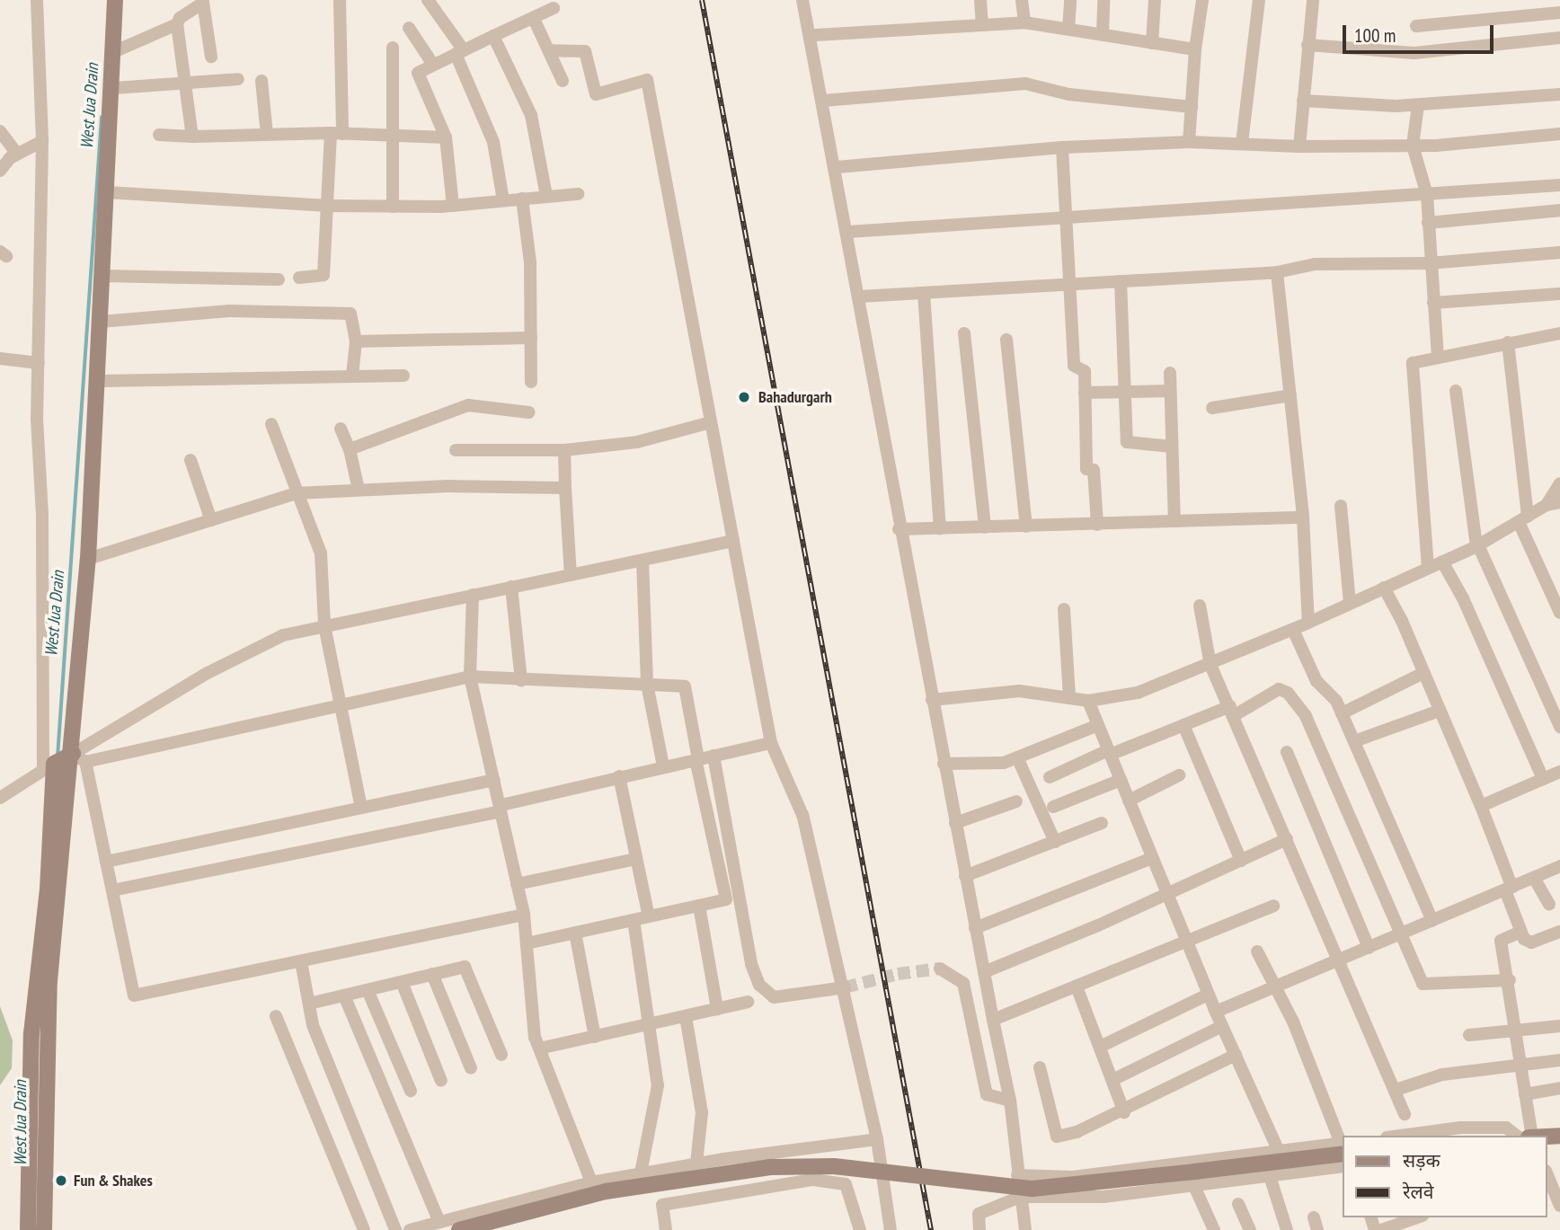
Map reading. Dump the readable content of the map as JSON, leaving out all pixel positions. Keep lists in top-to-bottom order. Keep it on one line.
{"water":["West Jua Drain"],"places":["Bahadurgarh","Fun & Shakes"],"legend":["सड़क","रेलवे"],"scale_bar":"100 m"}
